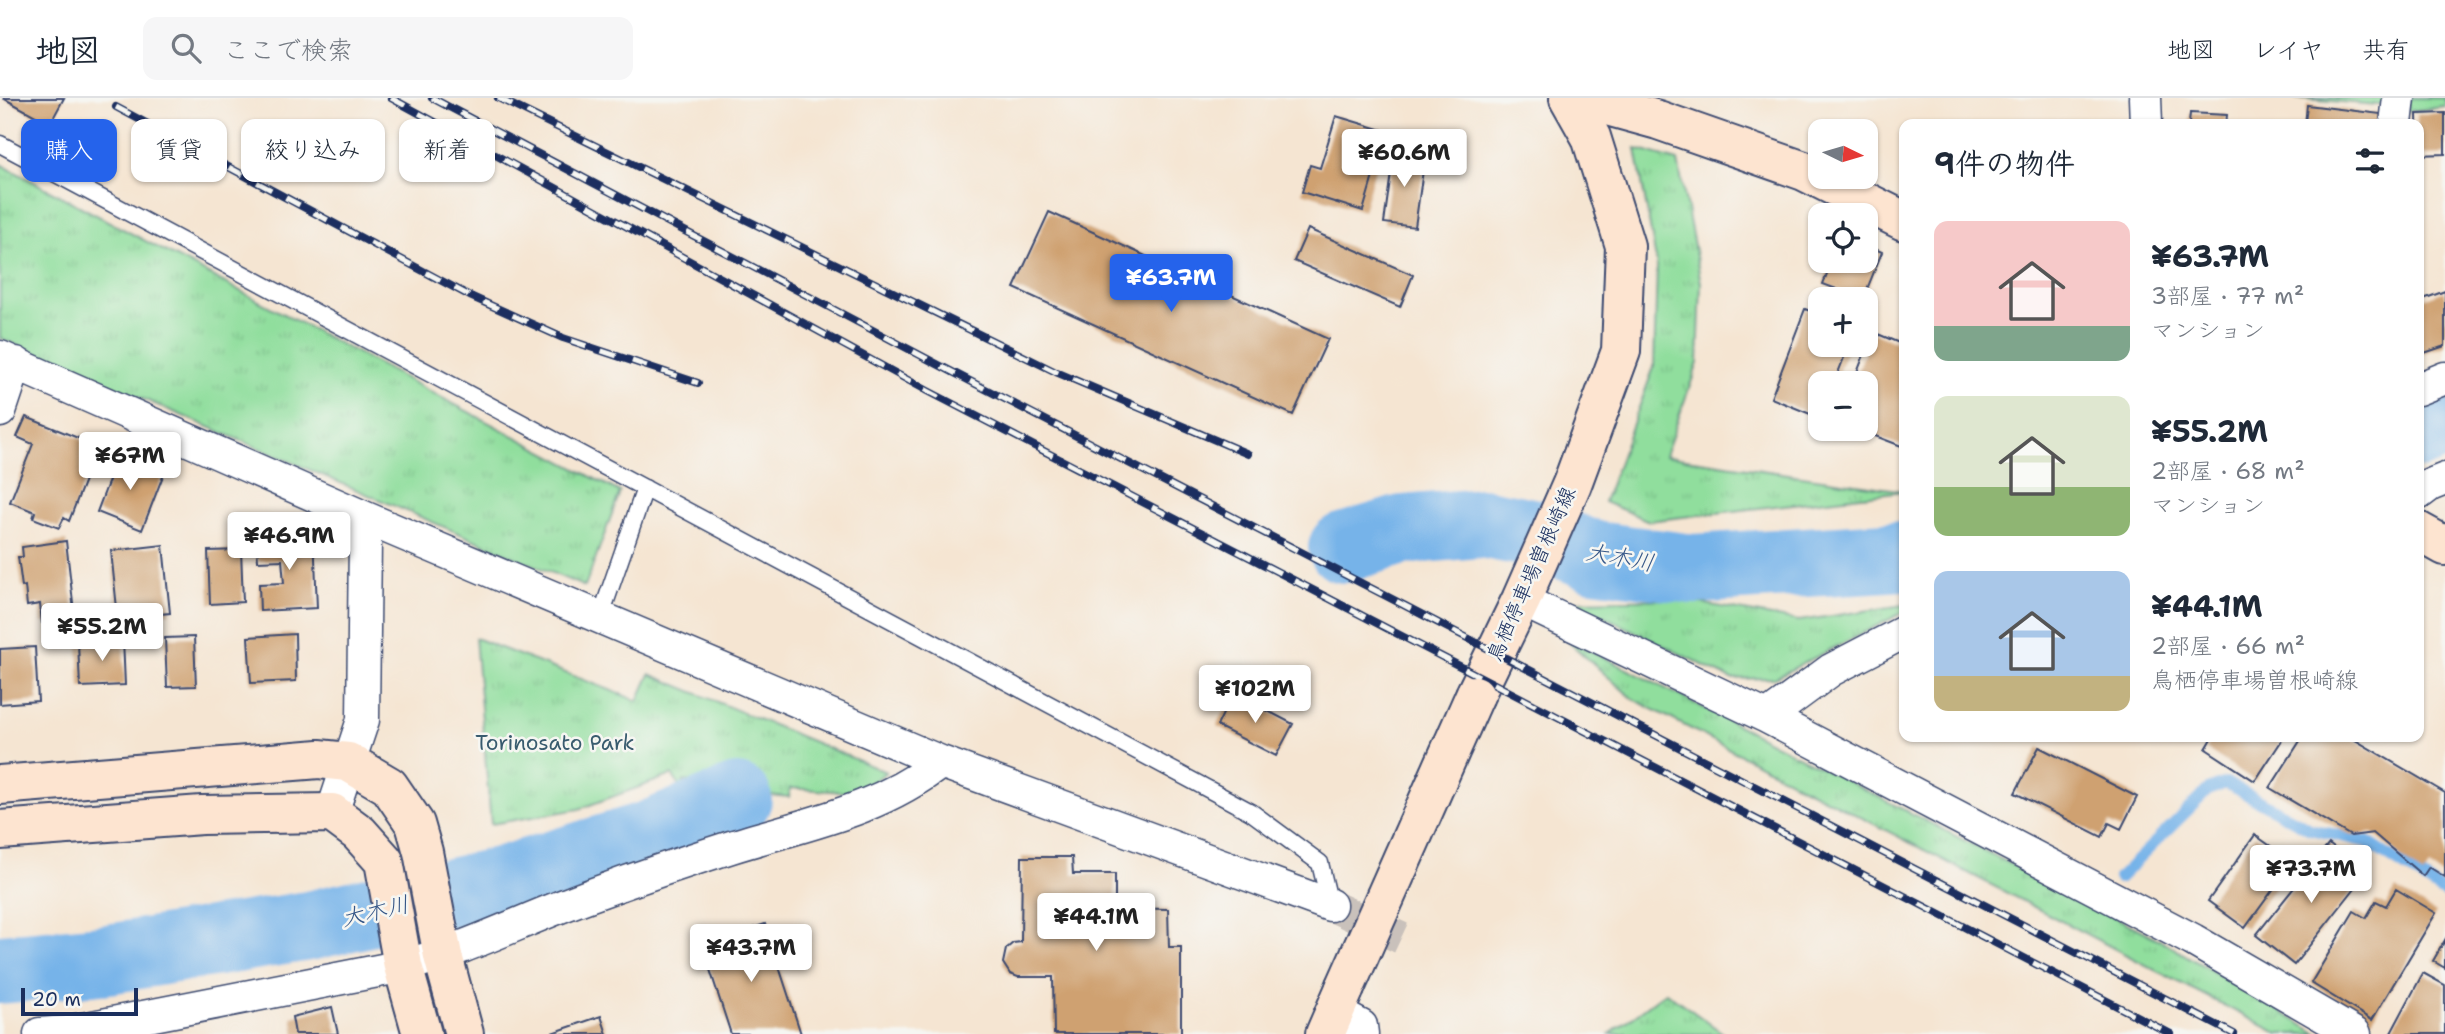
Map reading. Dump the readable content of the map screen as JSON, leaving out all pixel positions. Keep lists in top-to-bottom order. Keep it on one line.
{"streets":{"main road":["鳥栖停車場曽根崎線"]},"water":["大木川"],"parks":["Torinosato Park"],"scale_bar":"20 m","north":"right","page":{"header":"地図","search":"ここで検索","nav":["地図","レイヤ","共有"],"map_buttons":["+","−"],"chip":["購入","賃貸","絞り込み","新着"],"heading":"9件の物件","price":["¥60.6M","¥63.7M","¥67M","¥46.9M","¥55.2M","¥102M","¥73.7M","¥44.1M","¥43.7M"],"list":[{"name":"¥63.7M","note":"3部屋 · 77 m² · マンション"},{"name":"¥55.2M","note":"2部屋 · 68 m² · マンション"},{"name":"¥44.1M","note":"2部屋 · 66 m² · 鳥栖停車場曽根崎線"}],"scale":"20 m"}}
